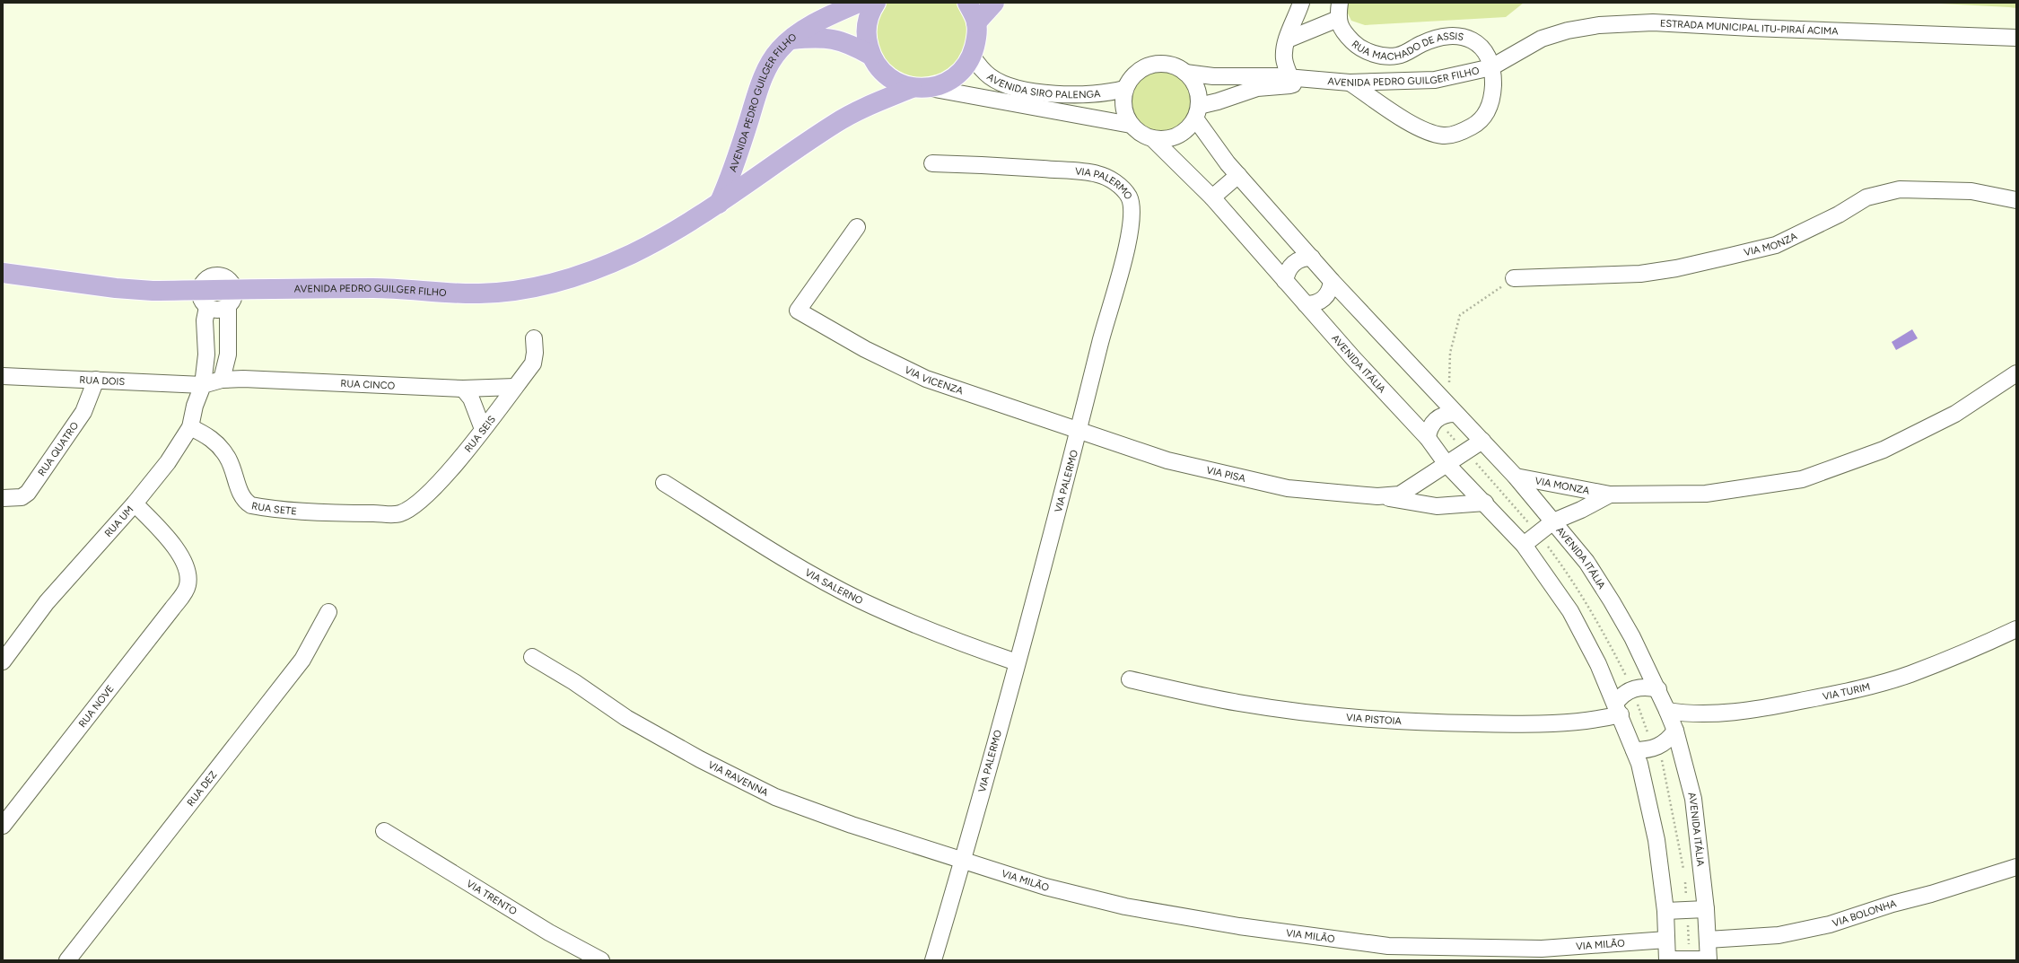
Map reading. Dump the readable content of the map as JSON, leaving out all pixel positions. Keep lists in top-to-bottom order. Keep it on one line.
{"streets":{"main road":["AVENIDA PEDRO GUILGER FILHO"],"street":["ESTRADA MUNICIPAL ITU-PIRAÍ ACIMA","RUA MACHADO DE ASSIS","AVENIDA SIRO PALENGA","VIA PALERMO","VIA MONZA","AVENIDA ITÁLIA","RUA DOIS","VIA VICENZA","RUA CINCO","RUA SEIS","RUA QUATRO","VIA PISA","RUA SETE","RUA UM","VIA SALERNO","VIA TURIM","RUA NOVE","VIA PISTOIA","VIA RAVENNA","RUA DEZ","VIA MILÃO","VIA TRENTO","VIA BOLONHA"]},"crossings":[["ESTRADA MUNICIPAL ITU-PIRAÍ ACIMA","RUA MACHADO DE ASSIS"],["ESTRADA MUNICIPAL ITU-PIRAÍ ACIMA","AVENIDA PEDRO GUILGER FILHO"],["RUA MACHADO DE ASSIS","AVENIDA PEDRO GUILGER FILHO"],["AVENIDA PEDRO GUILGER FILHO","AVENIDA SIRO PALENGA"],["AVENIDA PEDRO GUILGER FILHO","AVENIDA ITÁLIA"],["AVENIDA PEDRO GUILGER FILHO","RUA UM"],["AVENIDA SIRO PALENGA","AVENIDA ITÁLIA"],["VIA PALERMO","VIA VICENZA"],["VIA PALERMO","VIA PISA"],["VIA PALERMO","VIA SALERNO"],["VIA PALERMO","VIA RAVENNA"],["VIA PALERMO","VIA MILÃO"],["VIA MONZA","AVENIDA ITÁLIA"],["AVENIDA ITÁLIA","VIA PISA"],["AVENIDA ITÁLIA","VIA TURIM"],["AVENIDA ITÁLIA","VIA PISTOIA"],["AVENIDA ITÁLIA","VIA MILÃO"],["AVENIDA ITÁLIA","VIA BOLONHA"],["RUA DOIS","RUA QUATRO"],["RUA DOIS","RUA UM"],["VIA VICENZA","VIA PISA"],["RUA CINCO","RUA SEIS"],["RUA SEIS","RUA SETE"],["RUA SETE","RUA UM"],["RUA UM","RUA NOVE"],["VIA TURIM","VIA PISTOIA"],["VIA RAVENNA","VIA MILÃO"]]}
